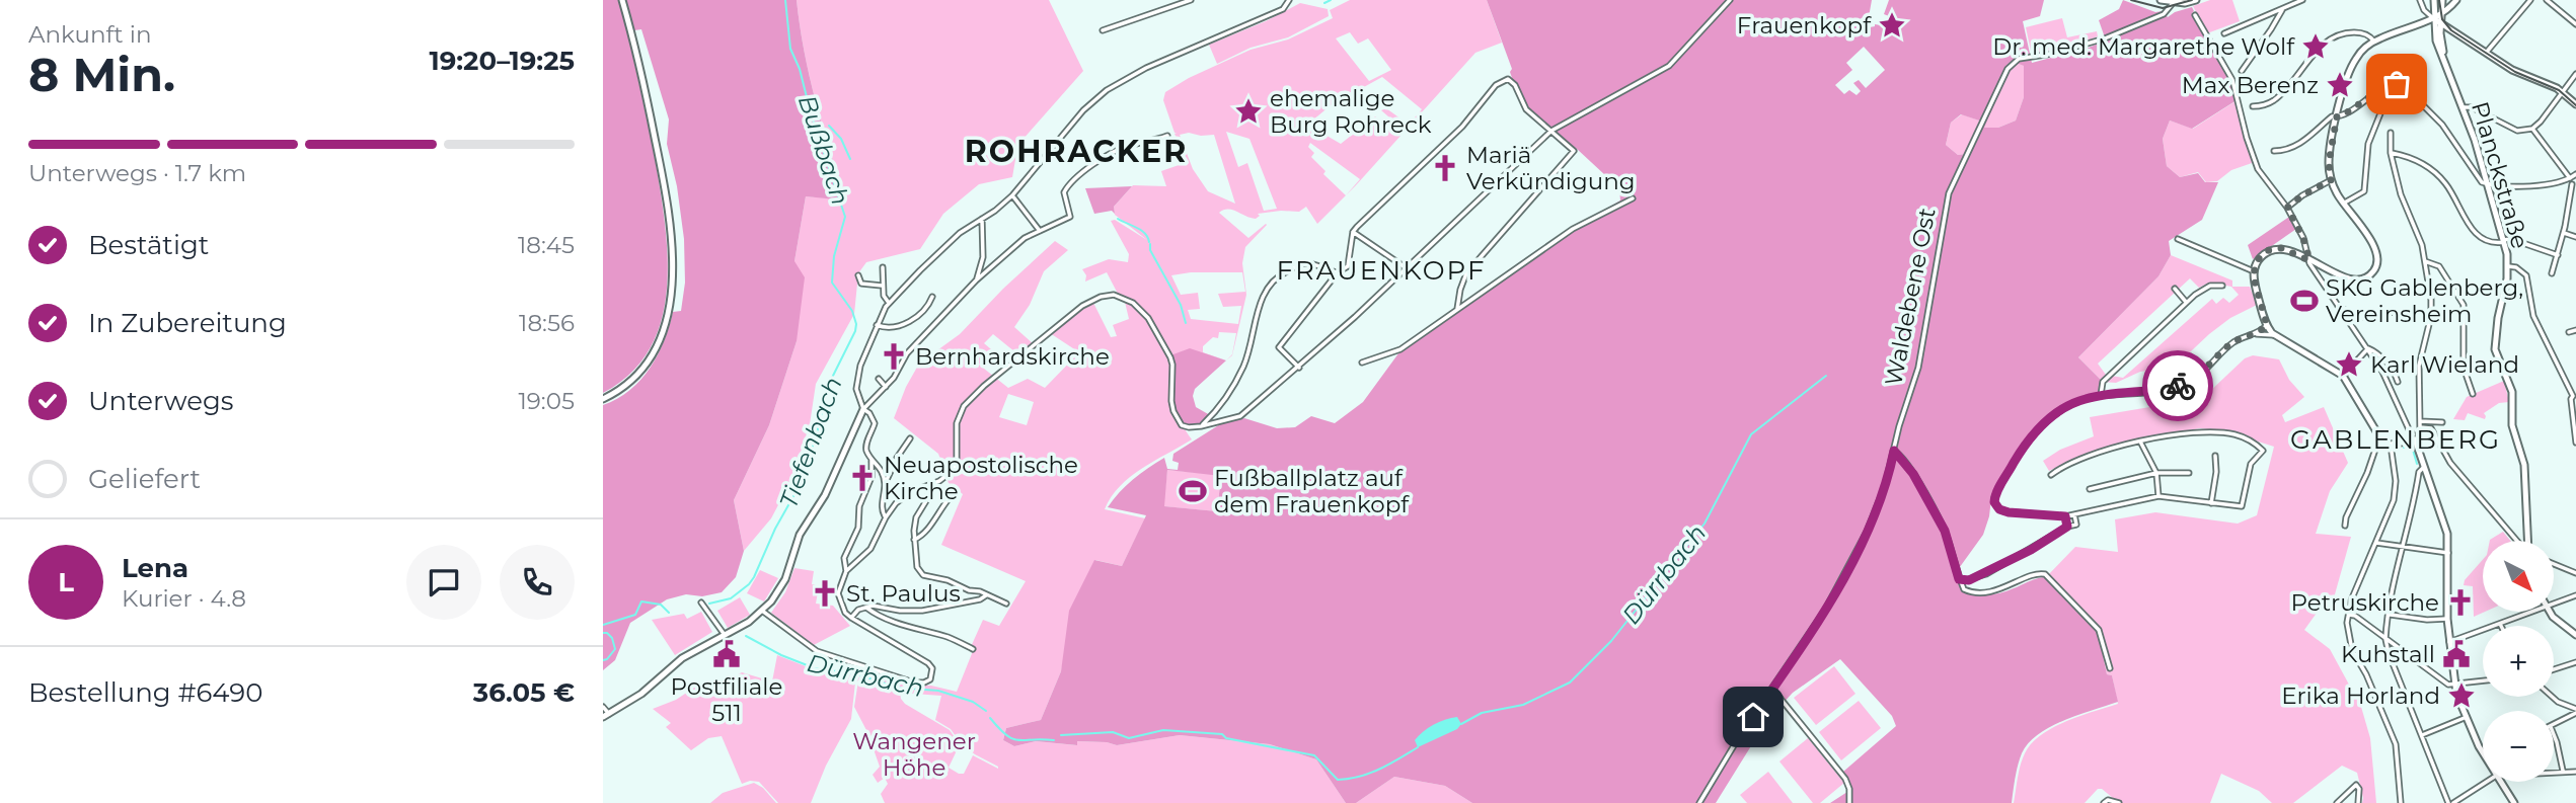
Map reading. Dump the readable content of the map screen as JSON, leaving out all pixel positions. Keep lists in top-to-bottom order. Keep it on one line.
{"streets":{"street":["Planckstraße","Waldebene Ost"]},"districts":["ROHRACKER","FRAUENKOPF","GABLENBERG"],"water":["Bußbach","Tiefenbach","Dürrbach"],"parks":["Wangener Höhe"],"places":{"place":["Frauenkopf","Dr. med. Margarethe Wolf","Max Berenz","ehemalige Burg Rohreck","Karl Wieland","Erika Horland"],"church":["Mariä Verkündigung","Bernhardskirche","Neuapostolische Kirche","St. Paulus","Petruskirche"],"sports":["SKG Gablenberg, Vereinsheim","Fußballplatz auf dem Frauenkopf"],"public building":["Postfiliale 511","Kuhstall"]},"north":"bottom right","page":{"heading":["8 Min.","Ankunft in","19:20–19:25"],"panel":["Lena","Kurier · 4.8","Bestellung #6490","36.05 €"],"bar":"Unterwegs · 1.7 km","list":[["Bestätigt","18:45"],["In Zubereitung","18:56"],["Unterwegs","19:05"],"Geliefert"],"map_buttons":["+","−"],"round":"L"}}
